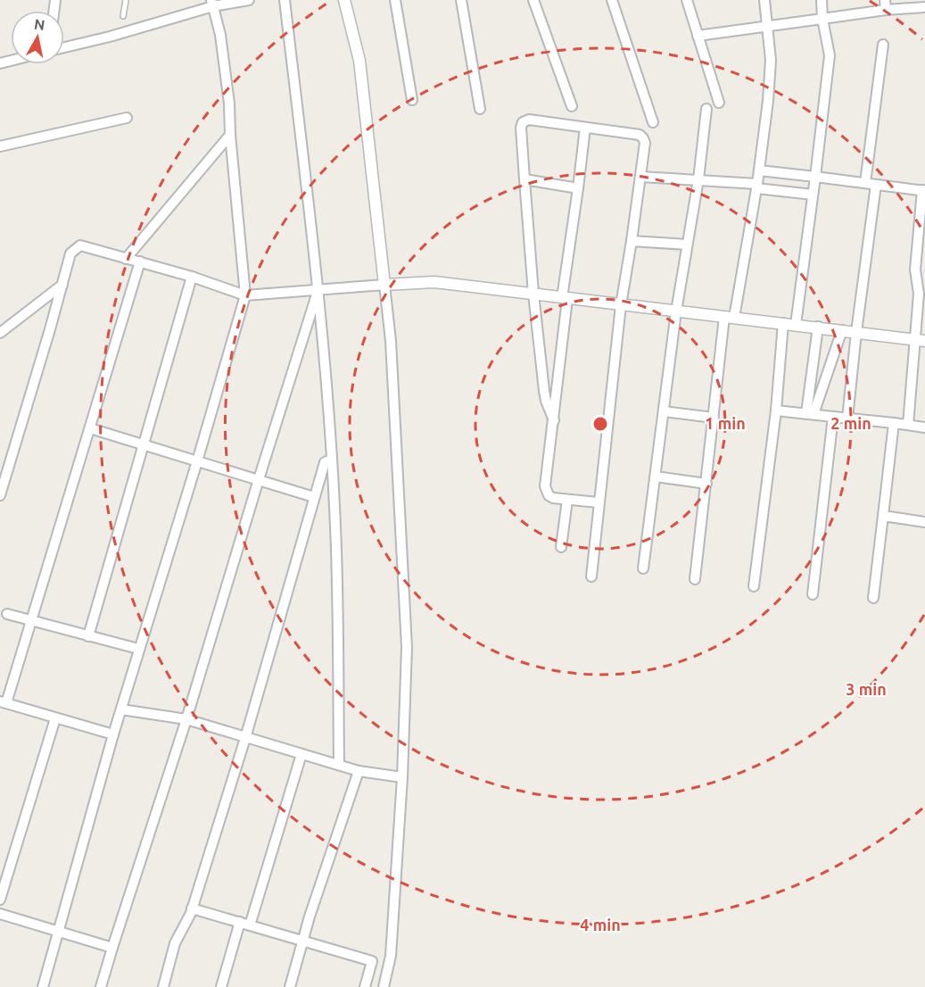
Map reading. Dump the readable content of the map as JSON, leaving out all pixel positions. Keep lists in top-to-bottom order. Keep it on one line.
{"north":"top","rings":["1 min","2 min","3 min","4 min"]}
